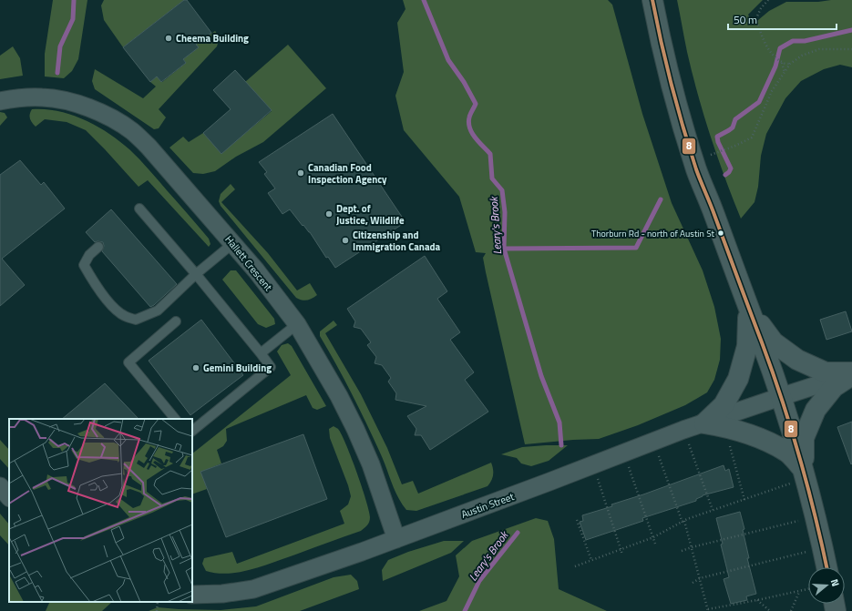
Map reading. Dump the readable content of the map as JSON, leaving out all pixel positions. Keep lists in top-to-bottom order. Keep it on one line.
{"streets":{"street":["Hallett Crescent","Austin Street"]},"crossings":[["Hallett Crescent","Austin Street"]],"water":["Leary's Brook"],"places":["Cheema Building","Canadian Food Inspection Agency","Dept. of Justice, Wildlife","Thorburn Rd - north of Austin St","Citizenship and Immigration Canada","Gemini Building"],"lines":["transit line 8"],"scale_bar":"50 m","north":"right"}
